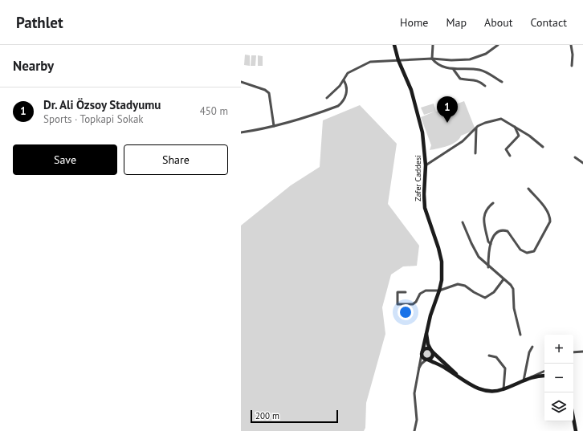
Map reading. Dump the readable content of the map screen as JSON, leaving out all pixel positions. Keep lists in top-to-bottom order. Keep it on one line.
{"streets":{"street":["Zafer Caddesi"]},"scale_bar":"200 m","page":{"header":"Pathlet","nav":["Home","Map","About","Contact"],"heading":"Nearby","list":[{"mark":"1","name":"Dr. Ali Özsoy Stadyumu","note":"Sports · Topkapi Sokak","value":"450 m"}],"pins":"1","buttons":["Save","Share"],"map_buttons":["+","−"],"scale":"200 m"}}
